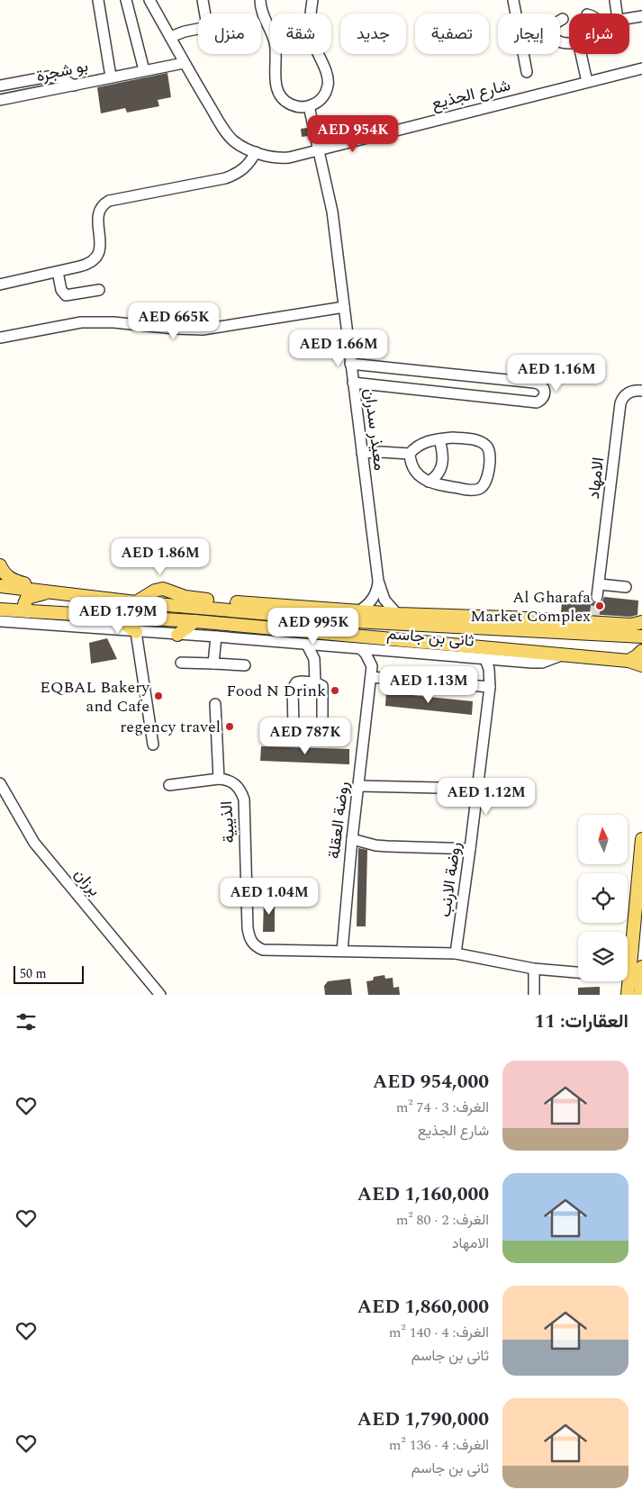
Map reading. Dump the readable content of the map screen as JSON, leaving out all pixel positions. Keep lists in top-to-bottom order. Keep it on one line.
{"streets":{"main road":["ثانى بن جاسم"],"street":["بو شجرة","شارع الجذيع","معيذر سدران","الامهاد","روضة العقلة","الذيبية","روضة الارنب","برزان"]},"crossings":[["بو شجرة","شارع الجذيع"],["شارع الجذيع","معيذر سدران"],["معيذر سدران","ثانى بن جاسم"],["ثانى بن جاسم","روضة الارنب"],["روضة العقلة","الذيبية"]],"places":["Al Gharafa Market Complex","Food N Drink","EQBAL Bakery and Cafe","regency travel"],"scale_bar":"50 m","north":"top","page":{"chip":["شراء","إيجار","تصفية","جديد","شقة","منزل"],"price":["AED 954K","AED 665K","AED 1.66M","AED 1.16M","AED 1.86M","AED 1.79M","AED 995K","AED 1.13M","AED 787K","AED 1.12M","AED 1.04M"],"scale":"50 m","heading":"العقارات: 11","list":[{"name":"AED 954,000","note":"الغرف: 3 · 74 m² · شارع الجذيع"},{"name":"AED 1,160,000","note":"الغرف: 2 · 80 m² · الامهاد"},{"name":"AED 1,860,000","note":"الغرف: 4 · 140 m² · ثانى بن جاسم"},{"name":"AED 1,790,000","note":"الغرف: 4 · 136 m² · ثانى بن جاسم"}]}}
